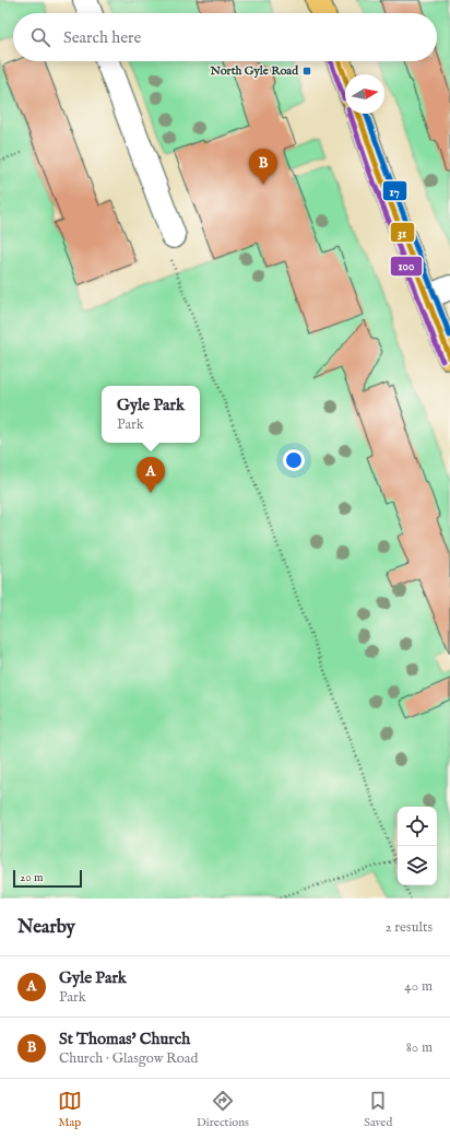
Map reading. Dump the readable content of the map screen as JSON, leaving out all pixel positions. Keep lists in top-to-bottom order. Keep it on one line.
{"places":{"transit":["North Gyle Road"]},"lines":["transit line 31","transit line 100","transit line 17"],"scale_bar":"20 m","north":"right","page":{"search":"Search here","pins":["B","A"],"popup":["Gyle Park","Park"],"scale":"20 m","heading":["Nearby","2 results"],"list":[{"mark":"A","name":"Gyle Park","note":"Park","value":"40 m"},{"mark":"B","name":"St Thomas' Church","note":"Church · Glasgow Road","value":"80 m"}],"nav":["Map","Directions","Saved"]}}
